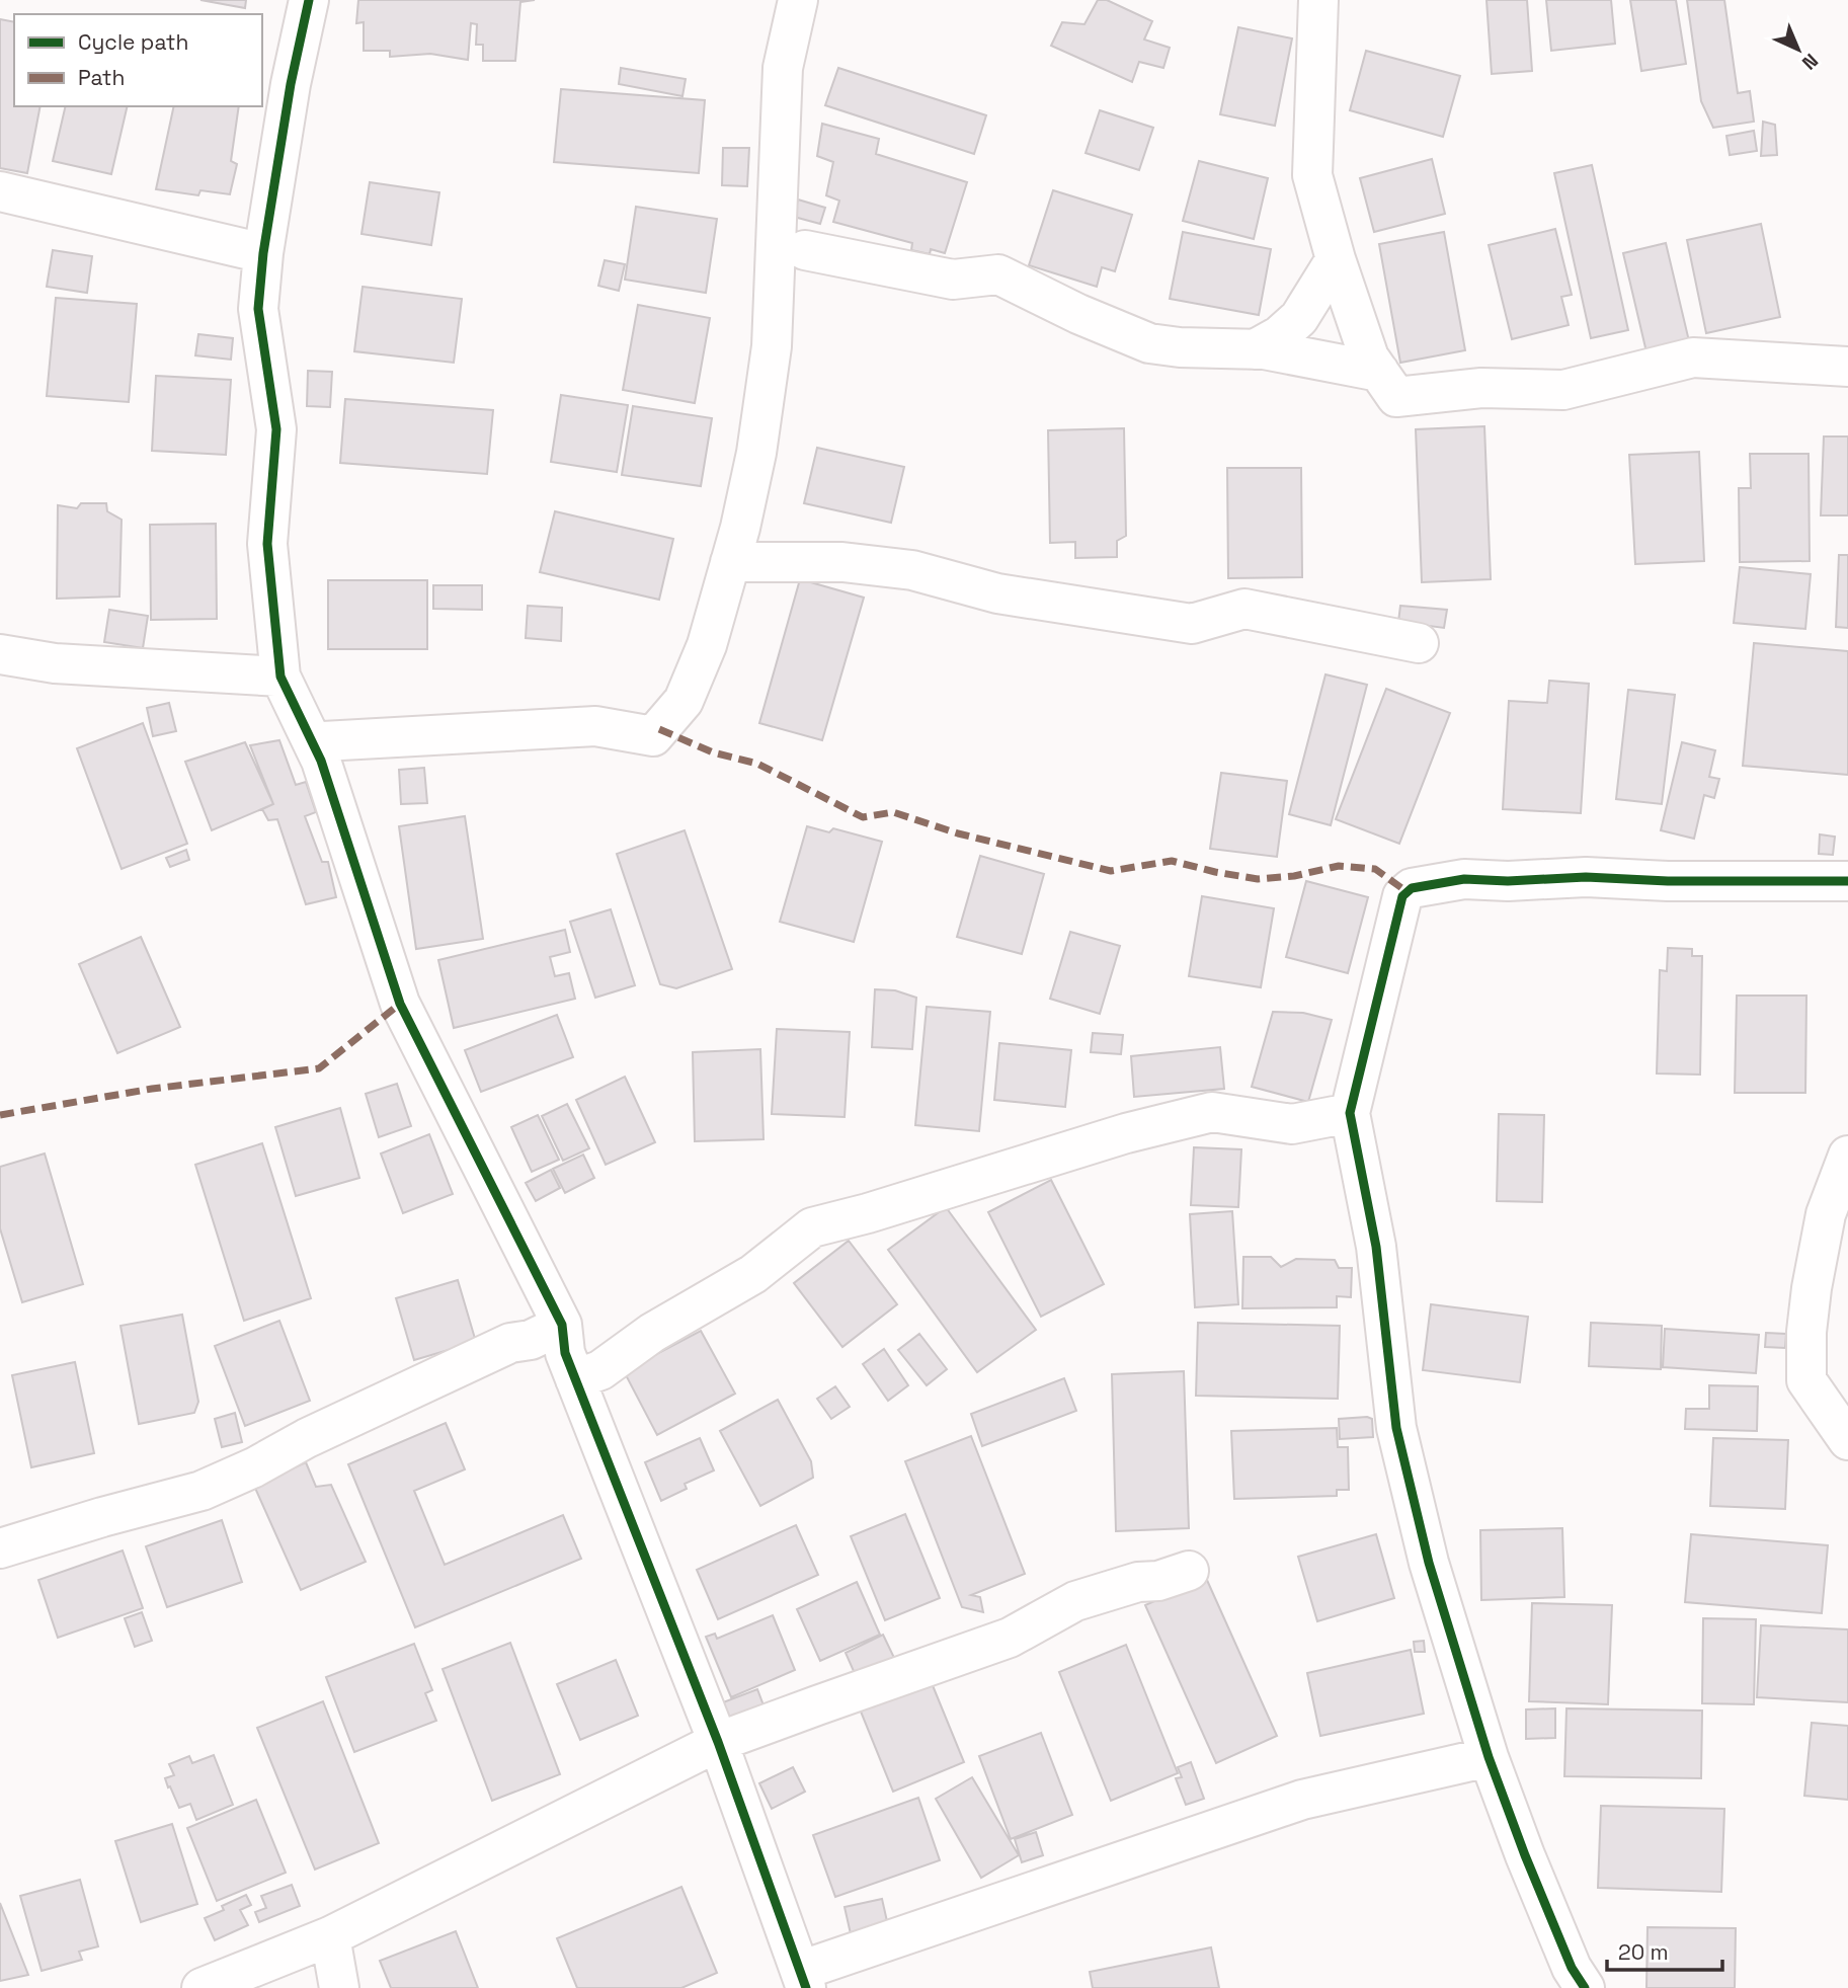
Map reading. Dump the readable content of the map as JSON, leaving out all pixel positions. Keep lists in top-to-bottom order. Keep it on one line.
{"legend":["Cycle path","Path"],"scale_bar":"20 m","north":"bottom right"}
